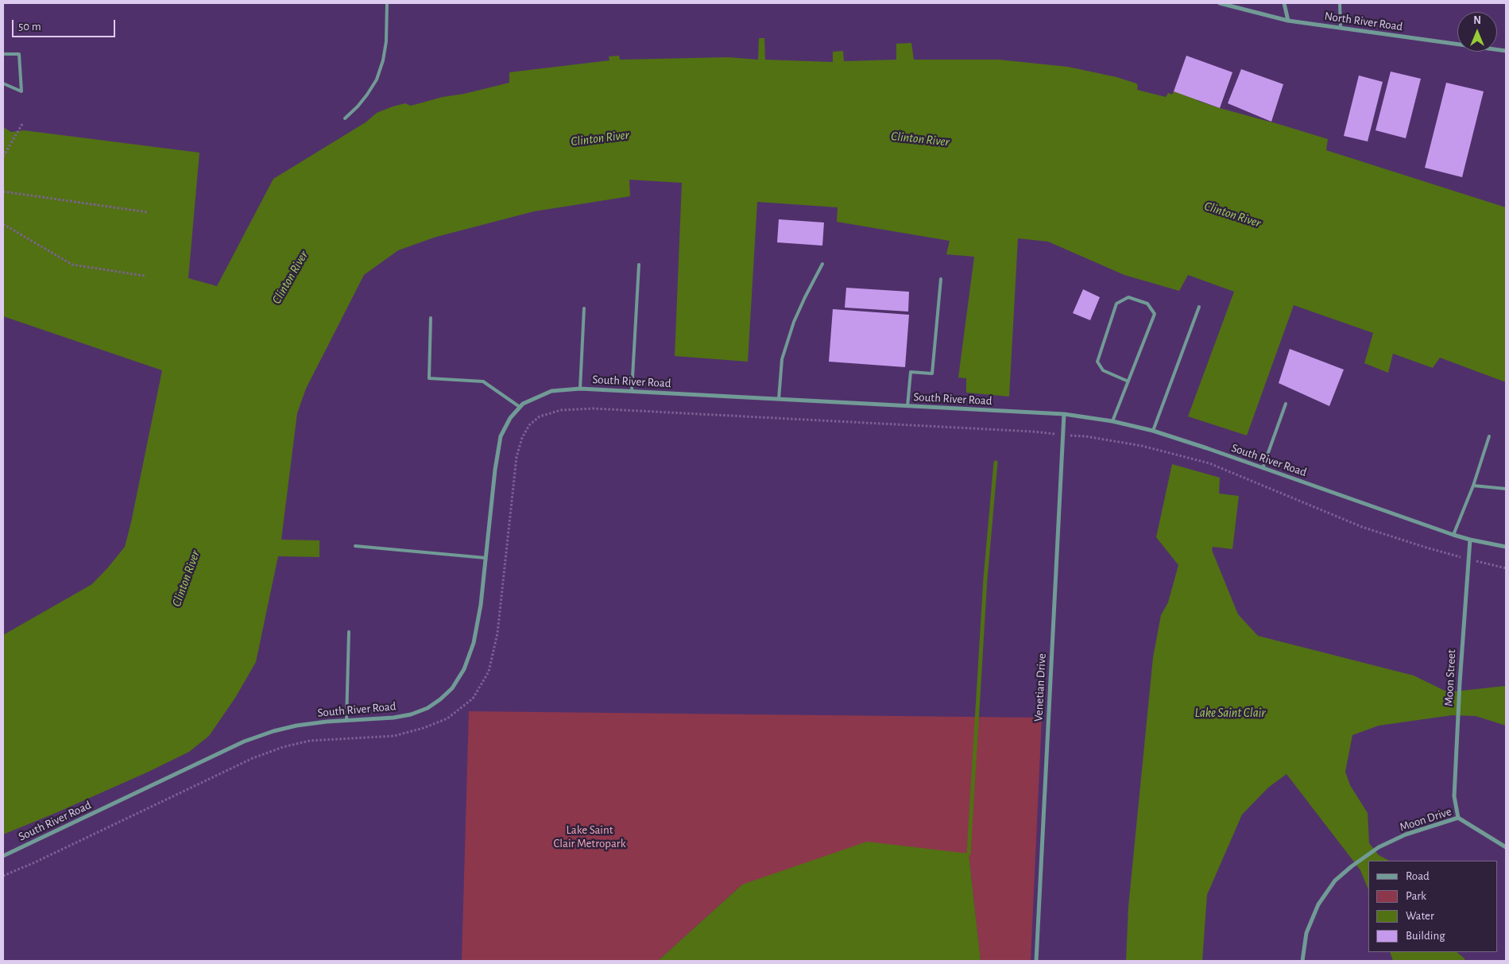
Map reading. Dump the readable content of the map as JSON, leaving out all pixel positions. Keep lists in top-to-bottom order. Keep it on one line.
{"streets":{"street":["North River Road","South River Road","Moon Street","Venetian Drive","Moon Drive"]},"crossings":[["South River Road","Moon Street"],["South River Road","Venetian Drive"],["Moon Street","Moon Drive"]],"water":["Clinton River","Lake Saint Clair"],"parks":["Lake Saint Clair Metropark"],"legend":["Road","Park","Water","Building"],"scale_bar":"50 m","north":"top"}
